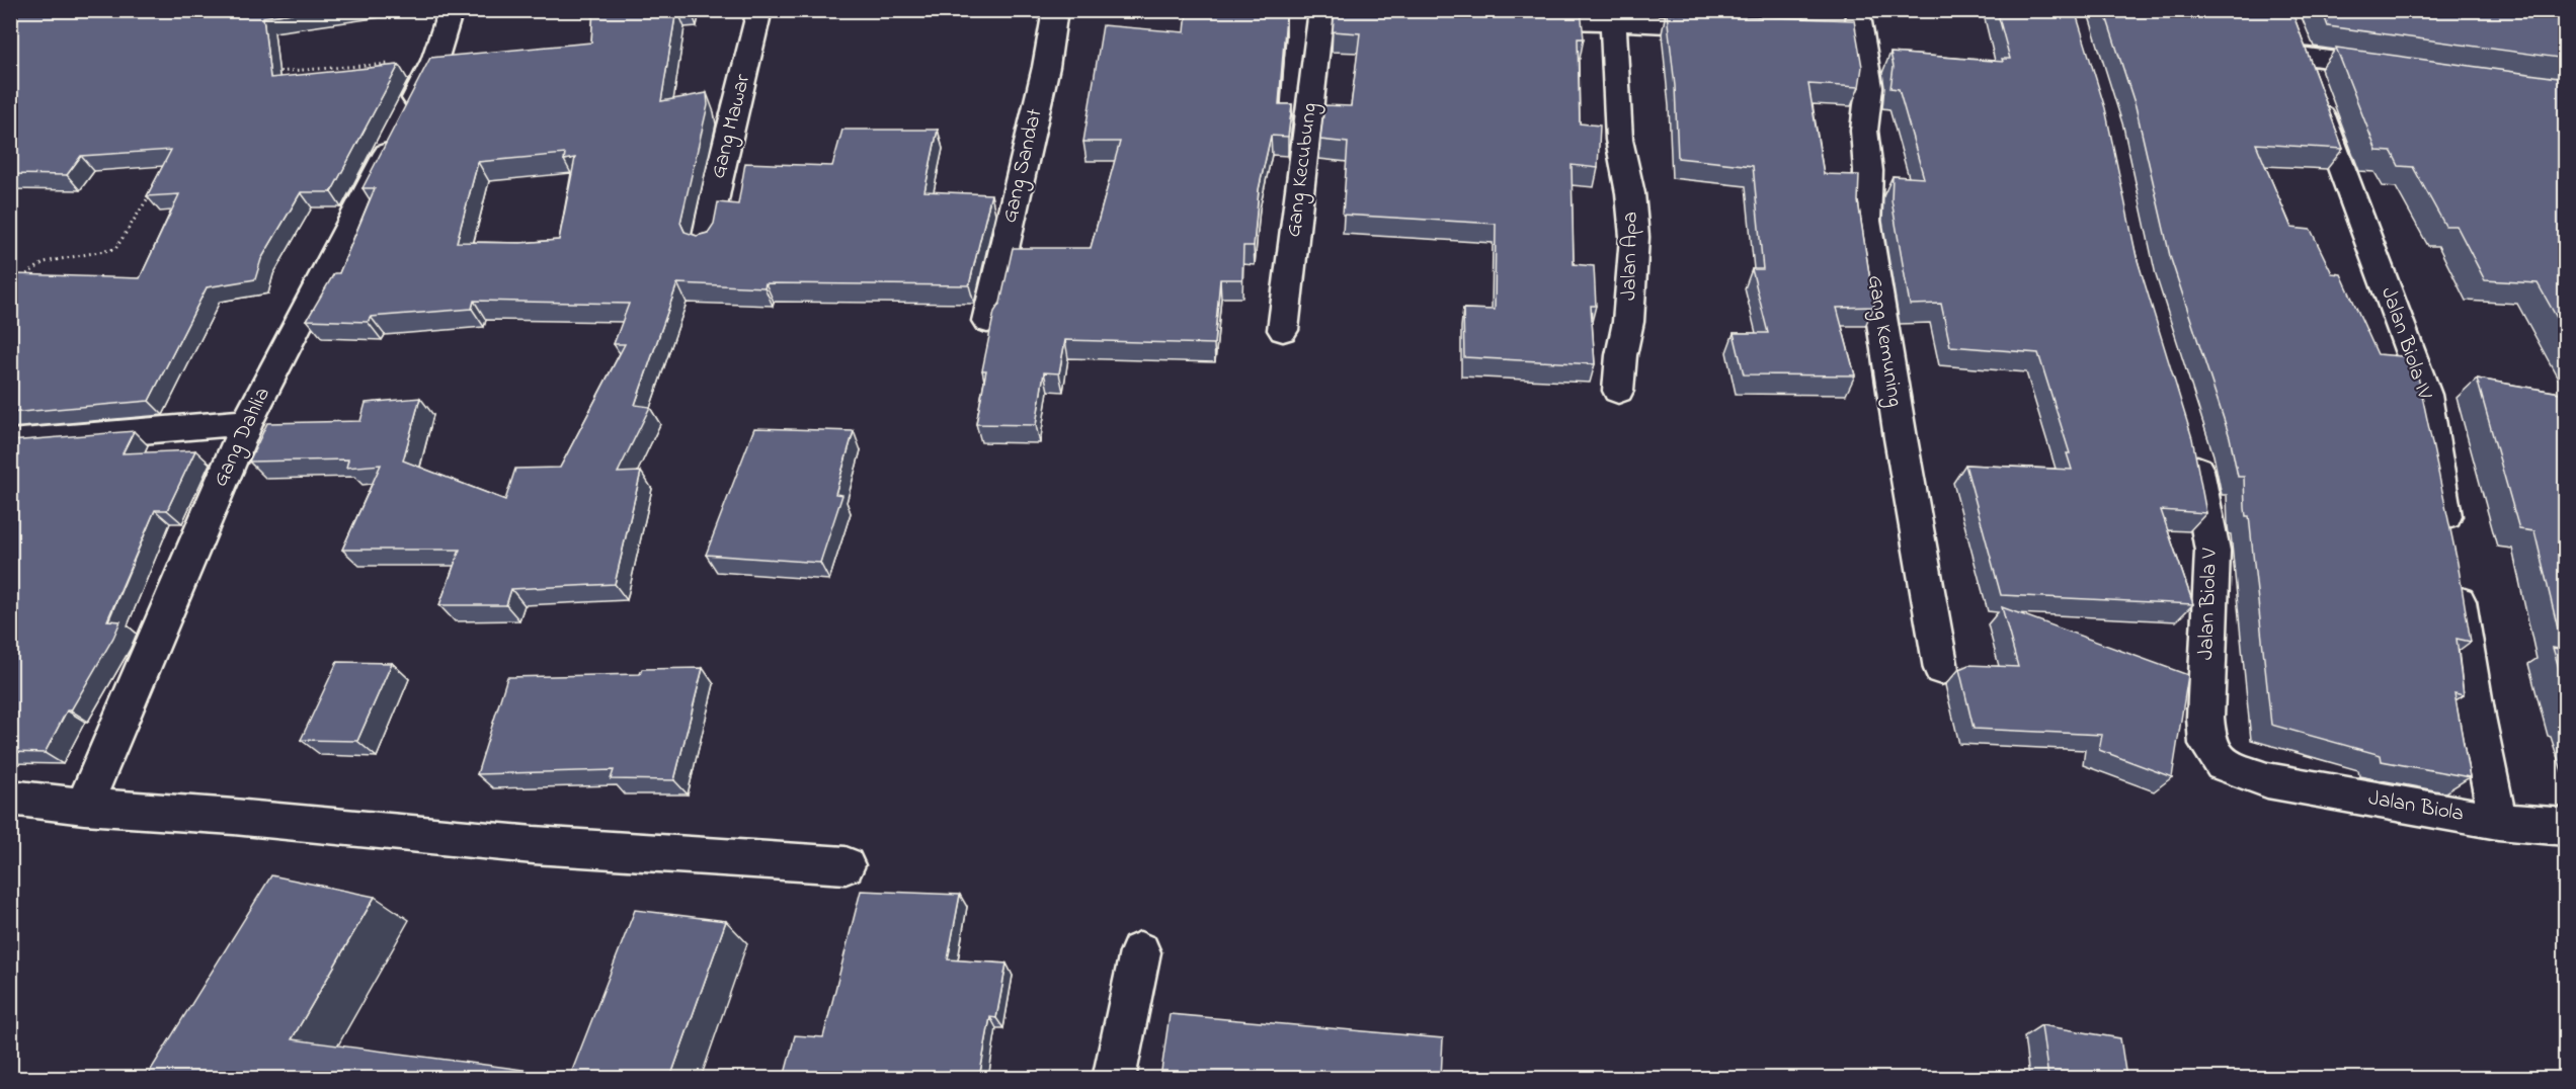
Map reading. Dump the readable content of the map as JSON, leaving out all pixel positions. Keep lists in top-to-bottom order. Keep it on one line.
{"streets":{"street":["Gang Mawar","Gang Sandat","Gang Kecubung","Jalan Apa","Gang Kemuning","Jalan Biola IV","Gang Dahlia","Jalan Biola V","Jalan Biola"]},"crossings":[["Jalan Biola IV","Jalan Biola"],["Jalan Biola V","Jalan Biola"]]}
